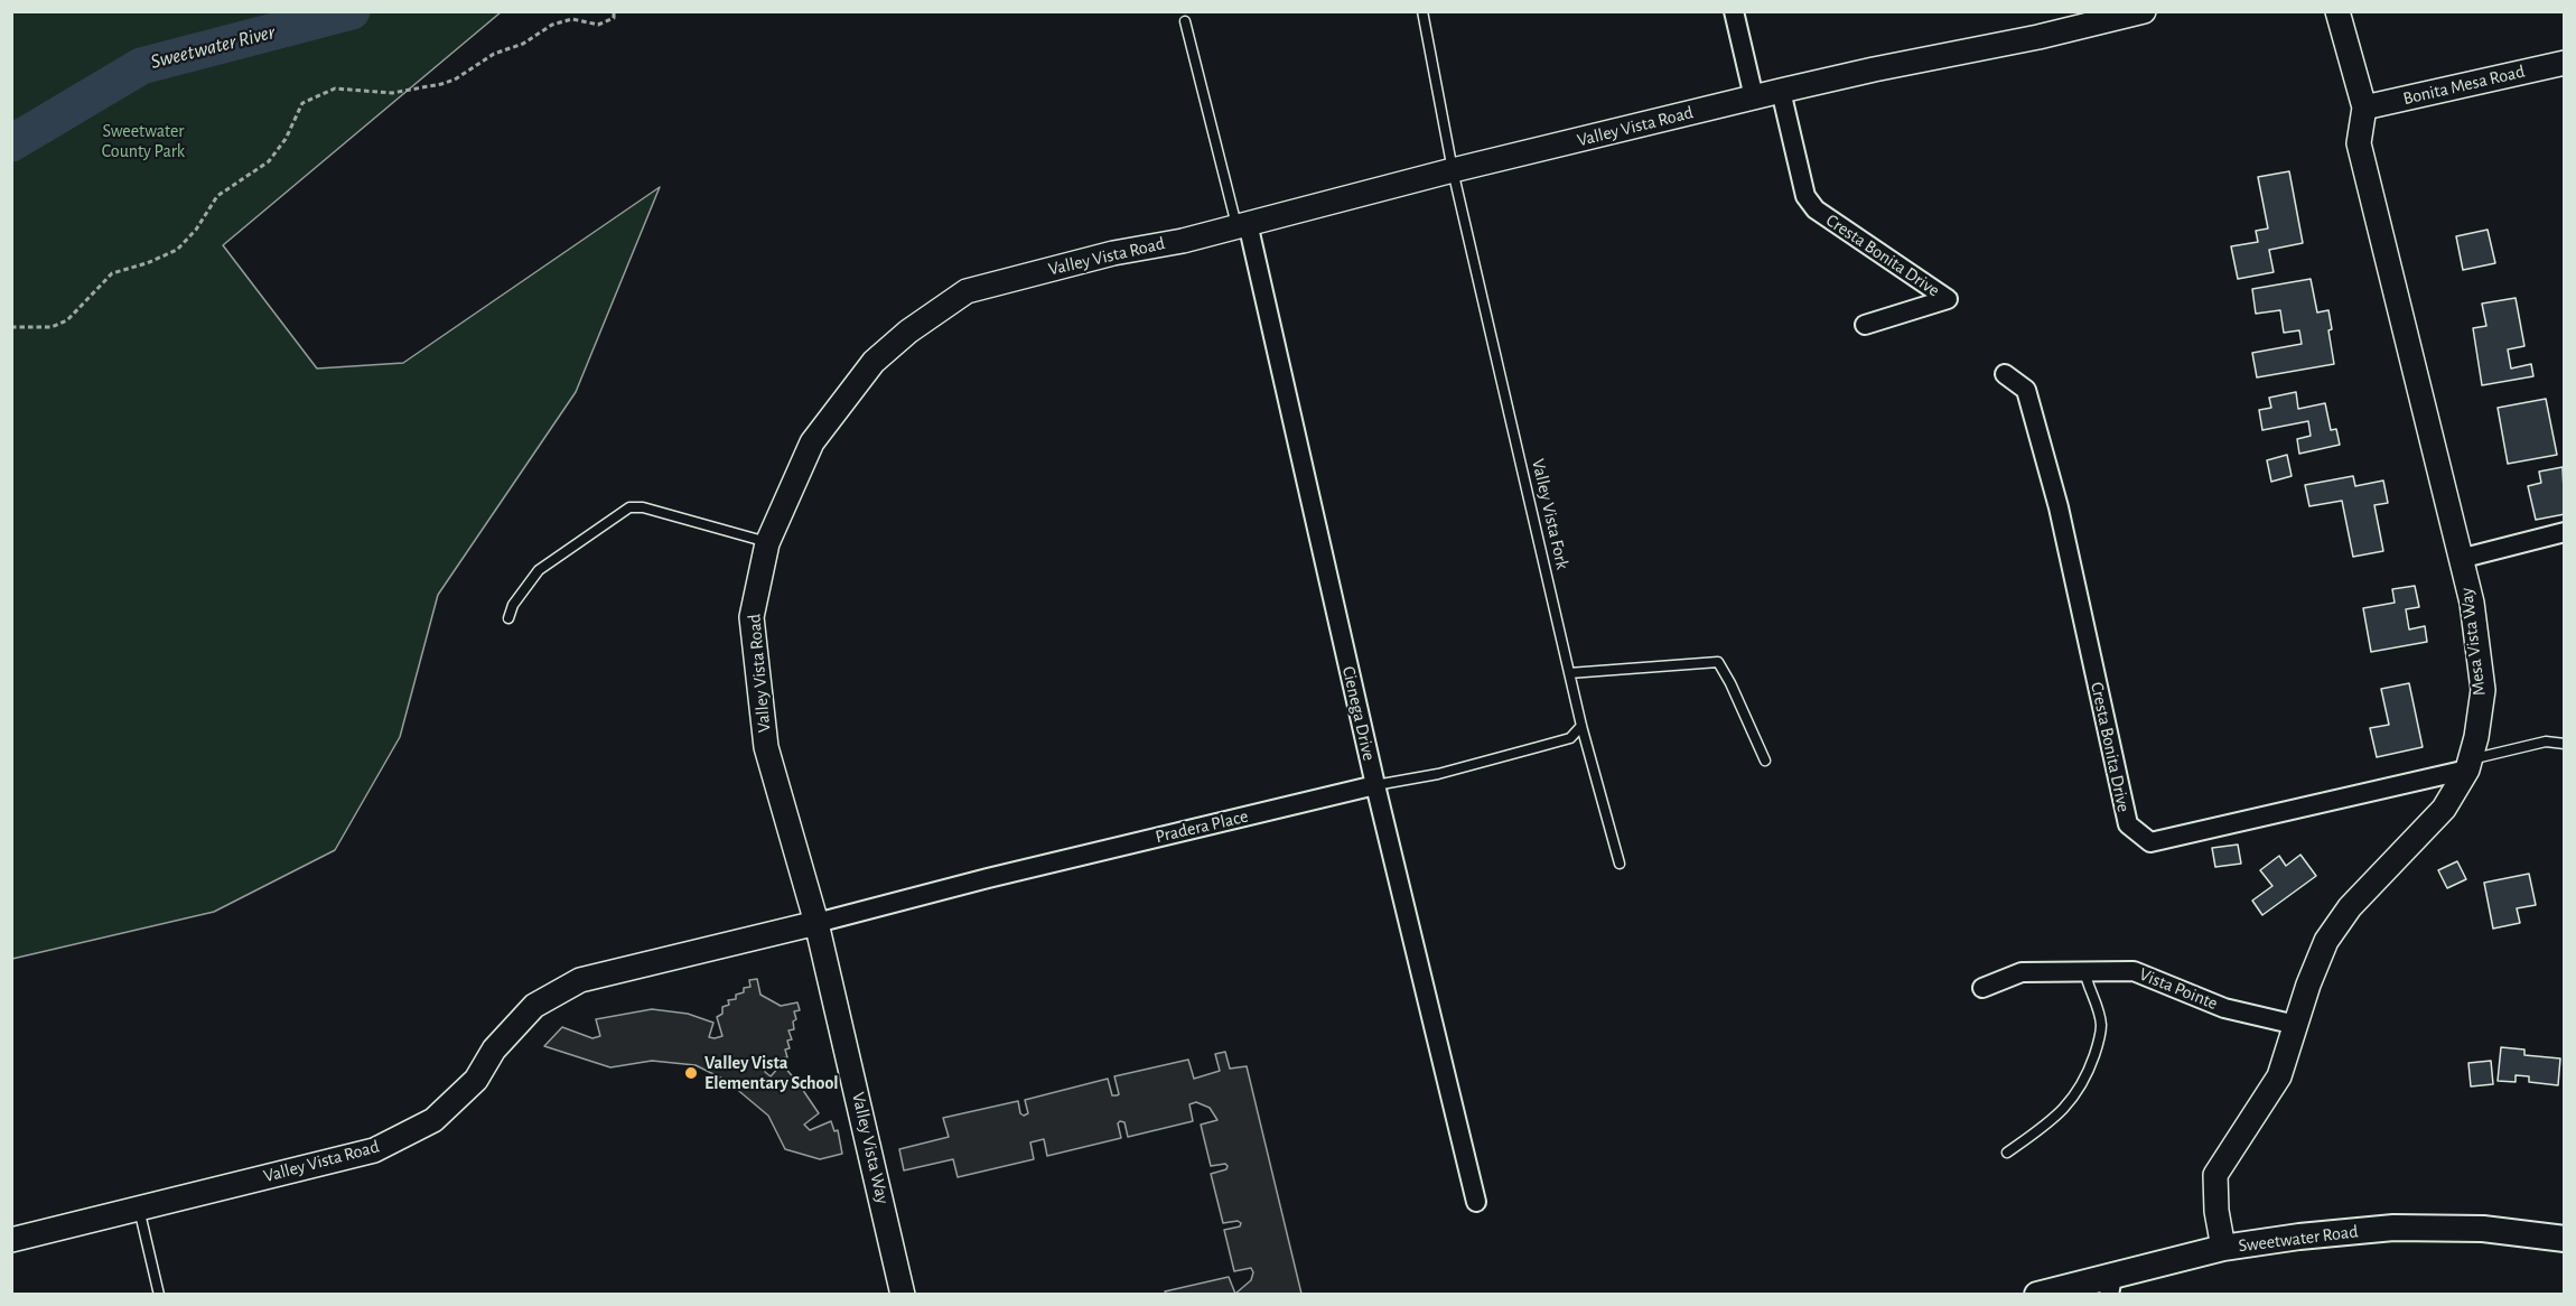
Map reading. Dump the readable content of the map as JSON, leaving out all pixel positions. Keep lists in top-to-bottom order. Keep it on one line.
{"streets":{"main road":["Sweetwater Road"],"street":["Bonita Mesa Road","Valley Vista Road","Cresta Bonita Drive","Mesa Vista Way","Cienega Drive","Pradera Place","Vista Pointe","Valley Vista Way"],"lane":["Valley Vista Fork"]},"crossings":[["Bonita Mesa Road","Mesa Vista Way"],["Valley Vista Road","Cresta Bonita Drive"],["Valley Vista Road","Valley Vista Fork"],["Valley Vista Road","Cienega Drive"],["Valley Vista Road","Pradera Place"],["Valley Vista Road","Valley Vista Way"],["Cresta Bonita Drive","Mesa Vista Way"],["Valley Vista Fork","Pradera Place"],["Mesa Vista Way","Vista Pointe"],["Mesa Vista Way","Sweetwater Road"],["Cienega Drive","Pradera Place"],["Pradera Place","Valley Vista Way"]],"water":["Sweetwater River"],"parks":["Sweetwater County Park"],"places":["Valley Vista Elementary School"]}
